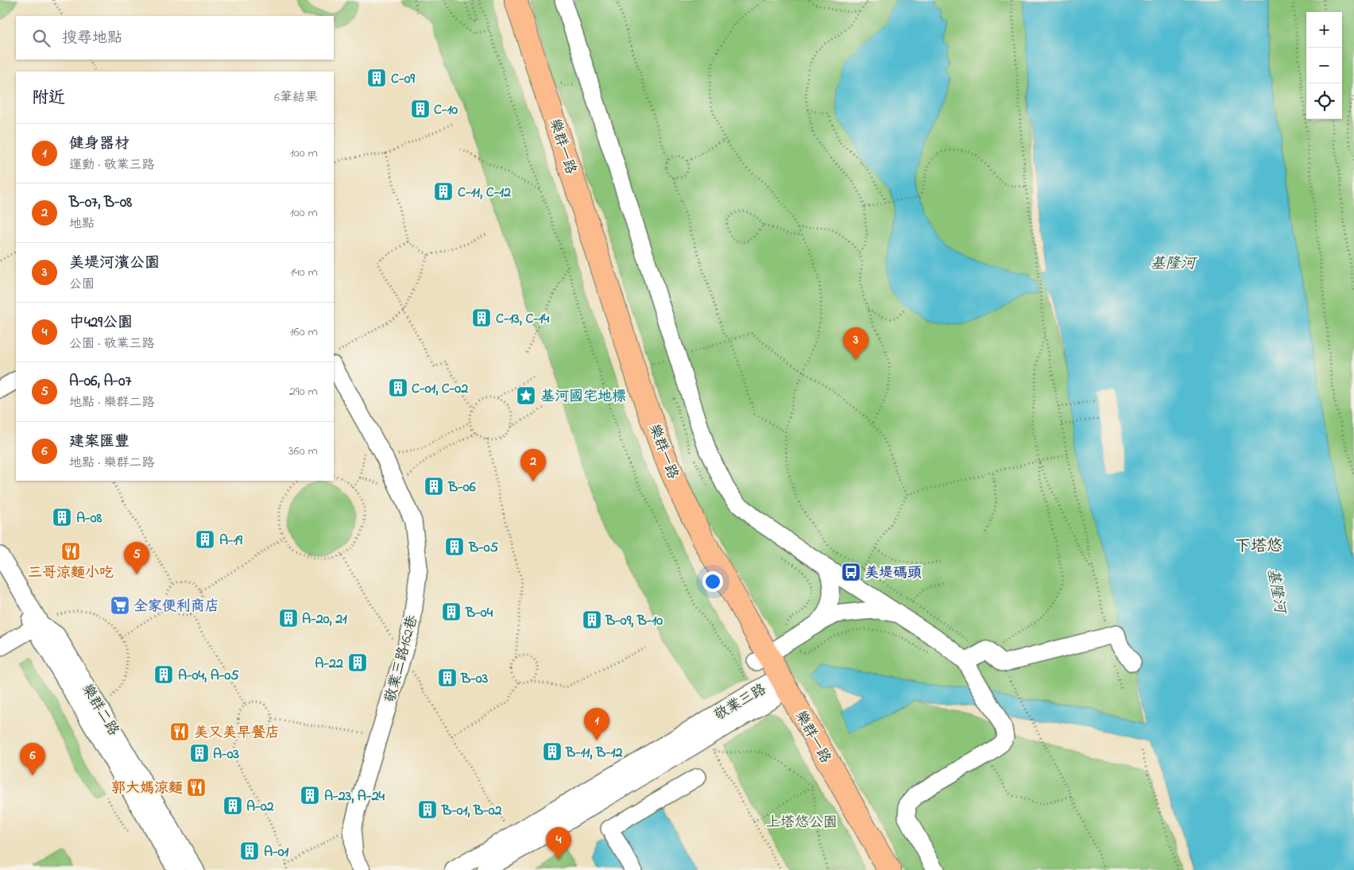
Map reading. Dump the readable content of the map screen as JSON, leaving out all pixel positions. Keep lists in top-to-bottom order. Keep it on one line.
{"streets":{"main road":["樂群一路"],"street":["敬業三路162巷","敬業三路","樂群二路"]},"crossings":[["樂群一路","敬業三路"]],"districts":["下塔悠"],"water":["基隆河"],"parks":["上塔悠公園"],"places":{"building":["C-09","C-10","C-11, C-12","C-13, C-14","C-01, C-02","B-06","A-08","A-19","B-05","B-04","A-20, 21","B-09, B-10","A-22","A-04, A-05","B-03","B-11, B-12","A-03","A-23, A-24","A-02","B-01, B-02","A-01"],"place":["基河國宅地標"],"restaurant":["三哥涼麵小吃","美又美早餐店","郭大媽涼麵"],"bus stop":["美堤碼頭"],"supermarket":["全家便利商店"]},"page":{"map_buttons":["+","−"],"search":"搜尋地點","heading":["附近","6筆結果"],"list":[{"mark":"1","name":"健身器材","note":"運動 · 敬業三路","value":"100 m"},{"mark":"2","name":"B-07, B-08","note":"地點","value":"100 m"},{"mark":"3","name":"美堤河濱公園","note":"公園","value":"140 m"},{"mark":"4","name":"中429公園","note":"公園 · 敬業三路","value":"160 m"},{"mark":"5","name":"A-06, A-07","note":"地點 · 樂群二路","value":"290 m"},{"mark":"6","name":"建案匯豐","note":"地點 · 樂群二路","value":"360 m"}],"pins":["3","2","5","1","6","4"]}}
